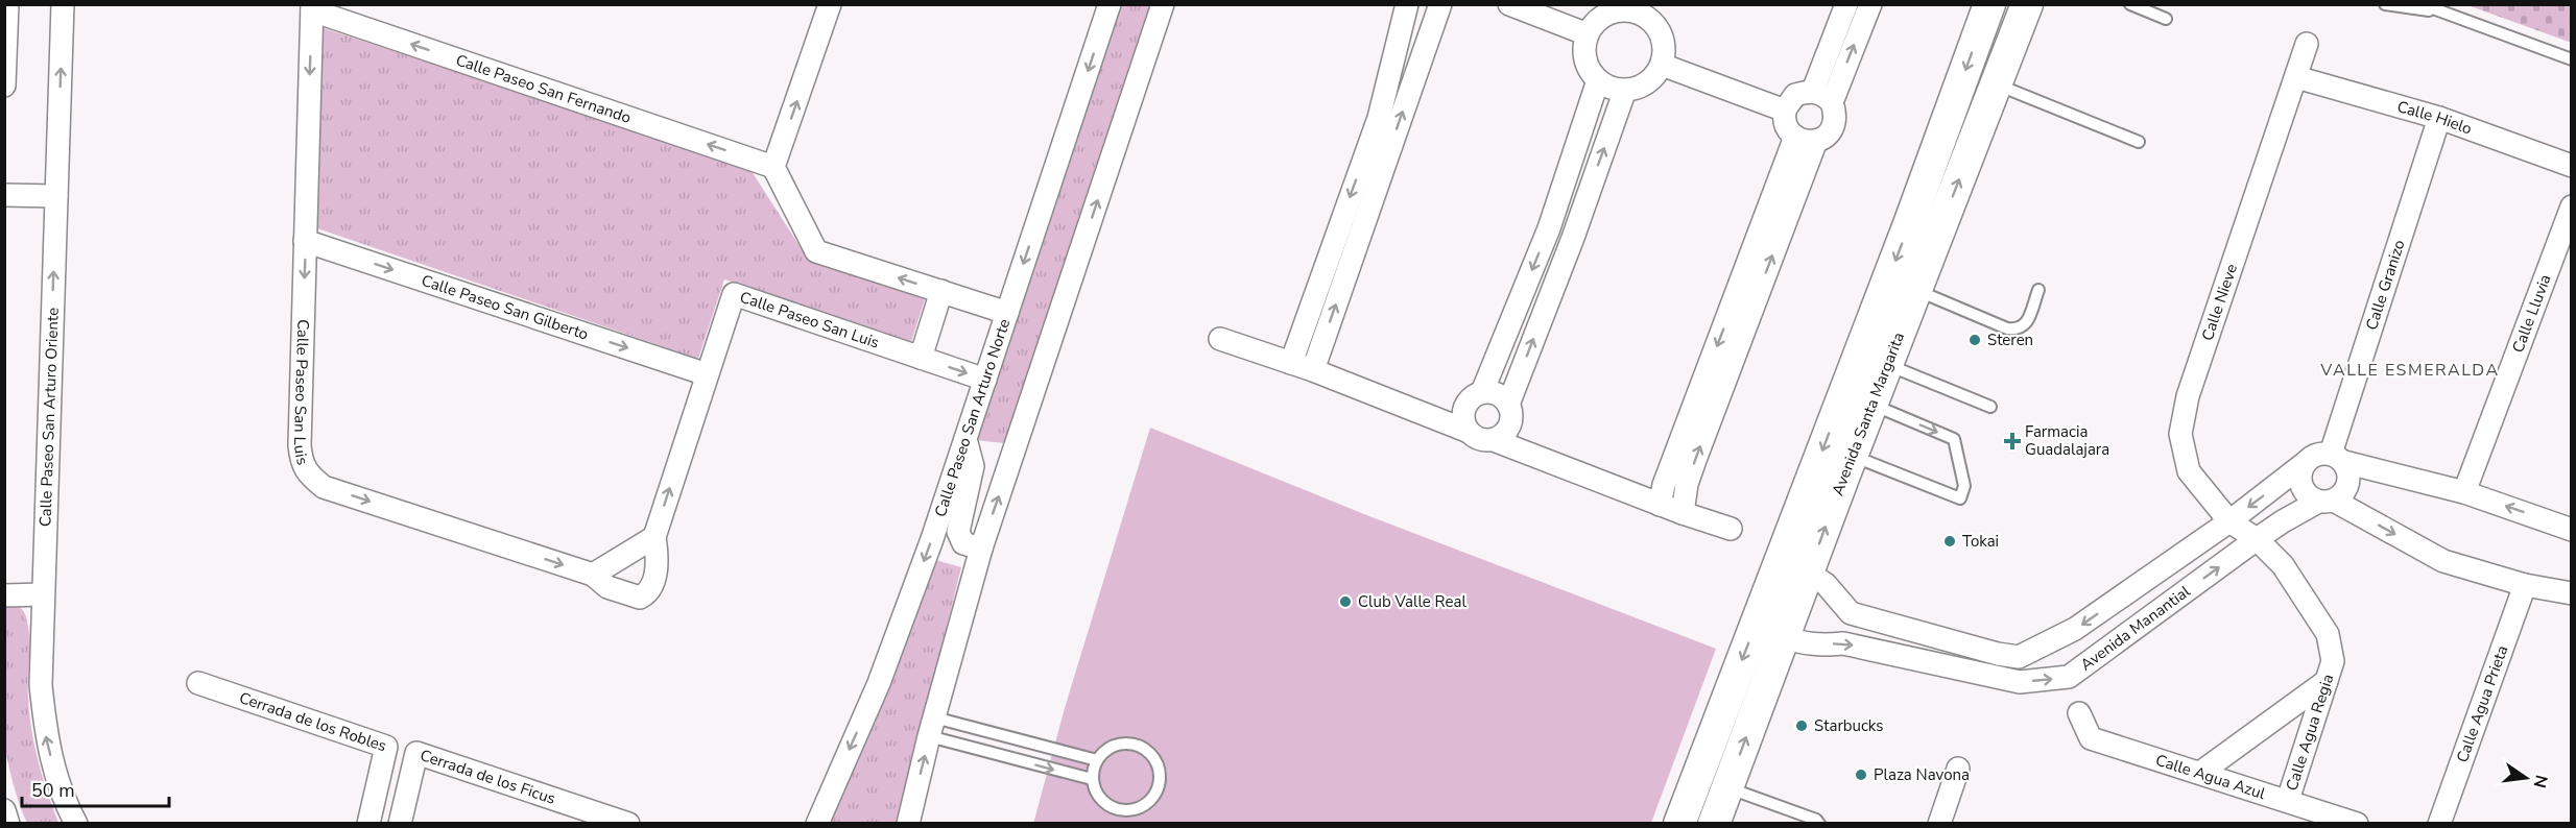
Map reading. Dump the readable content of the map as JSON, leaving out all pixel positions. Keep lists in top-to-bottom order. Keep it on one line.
{"streets":{"main road":["Avenida Santa Margarita"],"street":["Calle Paseo San Fernando","Calle Hielo","Calle Granizo","Calle Nieve","Calle Paseo San Gilberto","Calle Lluvia","Calle Paseo San Luis","Calle Paseo San Arturo Oriente","Calle Paseo San Arturo Norte","Avenida Manantial","Calle Agua Prieta","Cerrada de los Robles","Calle Agua Regia","Calle Agua Azul","Cerrada de los Ficus"]},"crossings":[["Calle Paseo San Fernando","Calle Paseo San Luis"],["Calle Hielo","Calle Granizo"],["Calle Hielo","Calle Nieve"],["Calle Granizo","Avenida Manantial"],["Calle Nieve","Avenida Manantial"],["Calle Nieve","Calle Agua Regia"],["Calle Paseo San Gilberto","Calle Paseo San Luis"],["Calle Paseo San Luis","Calle Paseo San Arturo Norte"],["Avenida Santa Margarita","Avenida Manantial"],["Avenida Manantial","Calle Agua Regia"],["Calle Agua Regia","Calle Agua Azul"]],"one_way":["Calle Paseo San Fernando","Calle Paseo San Gilberto","Calle Paseo San Arturo Oriente"],"districts":["VALLE ESMERALDA"],"places":{"other":["Steren","Tokai","Club Valle Real","Starbucks","Plaza Navona"],"health":["Farmacia Guadalajara"]},"scale_bar":"50 m","north":"right"}
